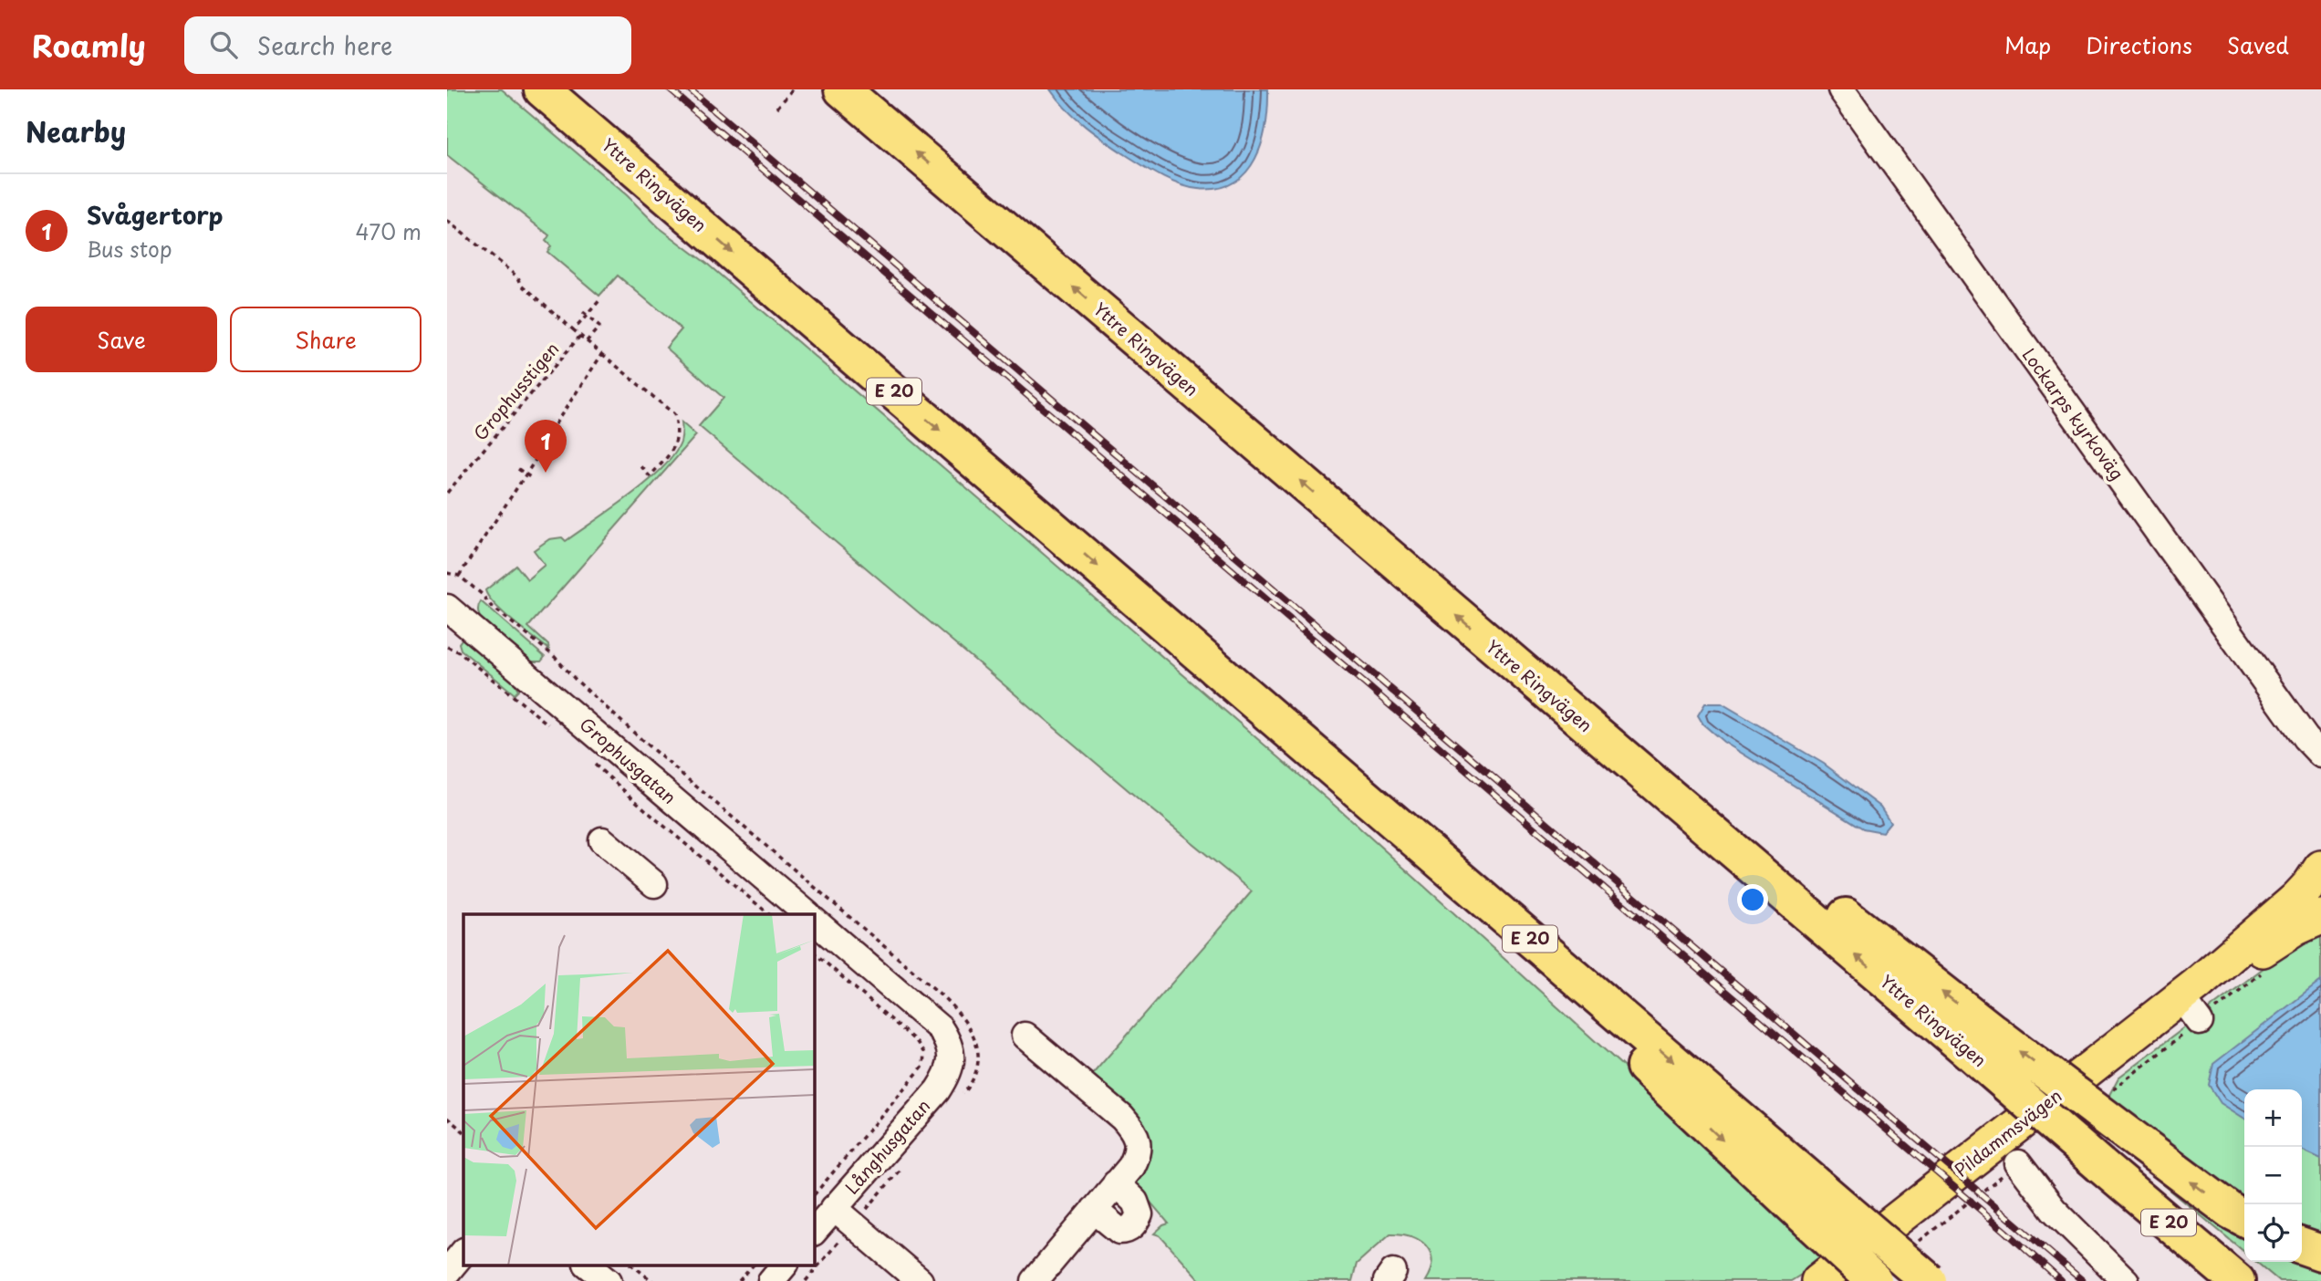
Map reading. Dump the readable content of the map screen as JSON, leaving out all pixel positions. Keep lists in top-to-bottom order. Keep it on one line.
{"streets":{"highway":["Yttre Ringvägen","E 20"],"main road":["Pildammsvägen"],"street":["Lockarps kyrkoväg","Grophusgatan","Långhusgatan"],"path":["Grophusstigen"]},"page":{"header":"Roamly","search":"Search here","nav":["Map","Directions","Saved"],"heading":"Nearby","list":[{"mark":"1","name":"Svågertorp","note":"Bus stop","value":"470 m"}],"buttons":["Save","Share"],"pins":"1","map_buttons":["+","−"]}}
